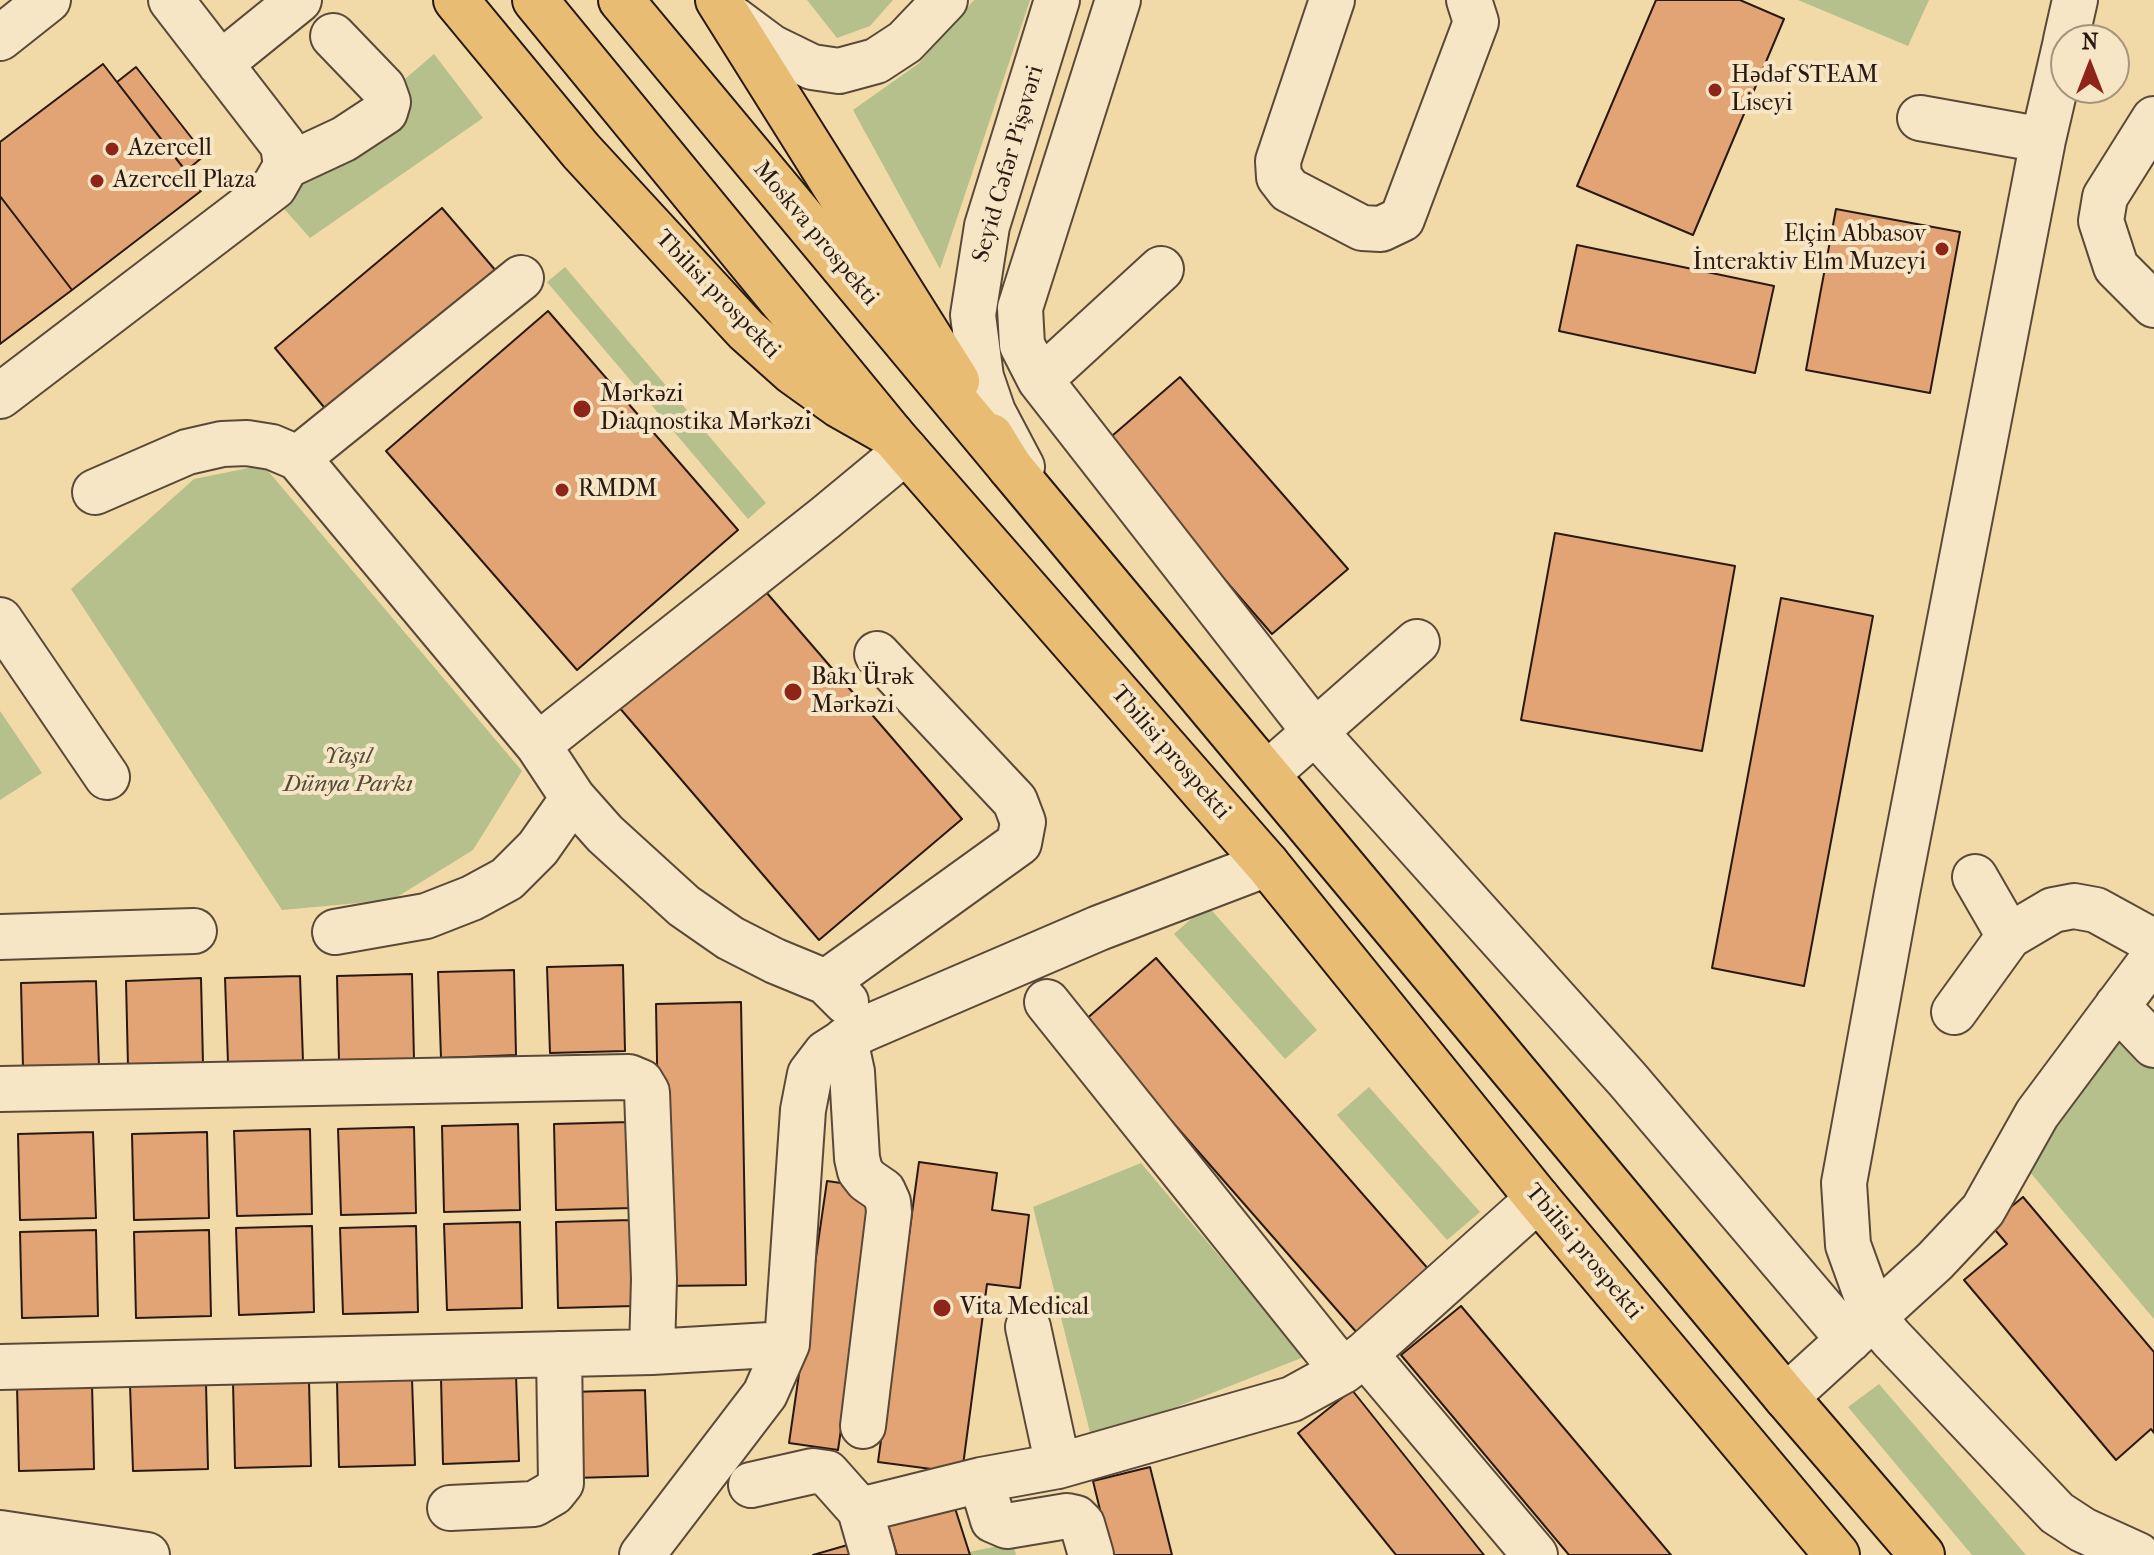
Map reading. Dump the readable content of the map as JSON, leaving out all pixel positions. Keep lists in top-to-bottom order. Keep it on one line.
{"streets":{"main road":["Moskva prospekti","Tbilisi prospekti"],"street":["Seyid Cəfər Pişəvəri"]},"parks":["Yaşıl Dünya Parkı"],"places":["Hədəf STEAM Liseyi","Azercell","Azercell Plaza","Elçin Abbasov İnteraktiv Elm Muzeyi","Mərkəzi Diaqnostika Mərkəzi","RMDM","Bakı Ürək Mərkəzi","Vita Medical"],"north":"top"}
